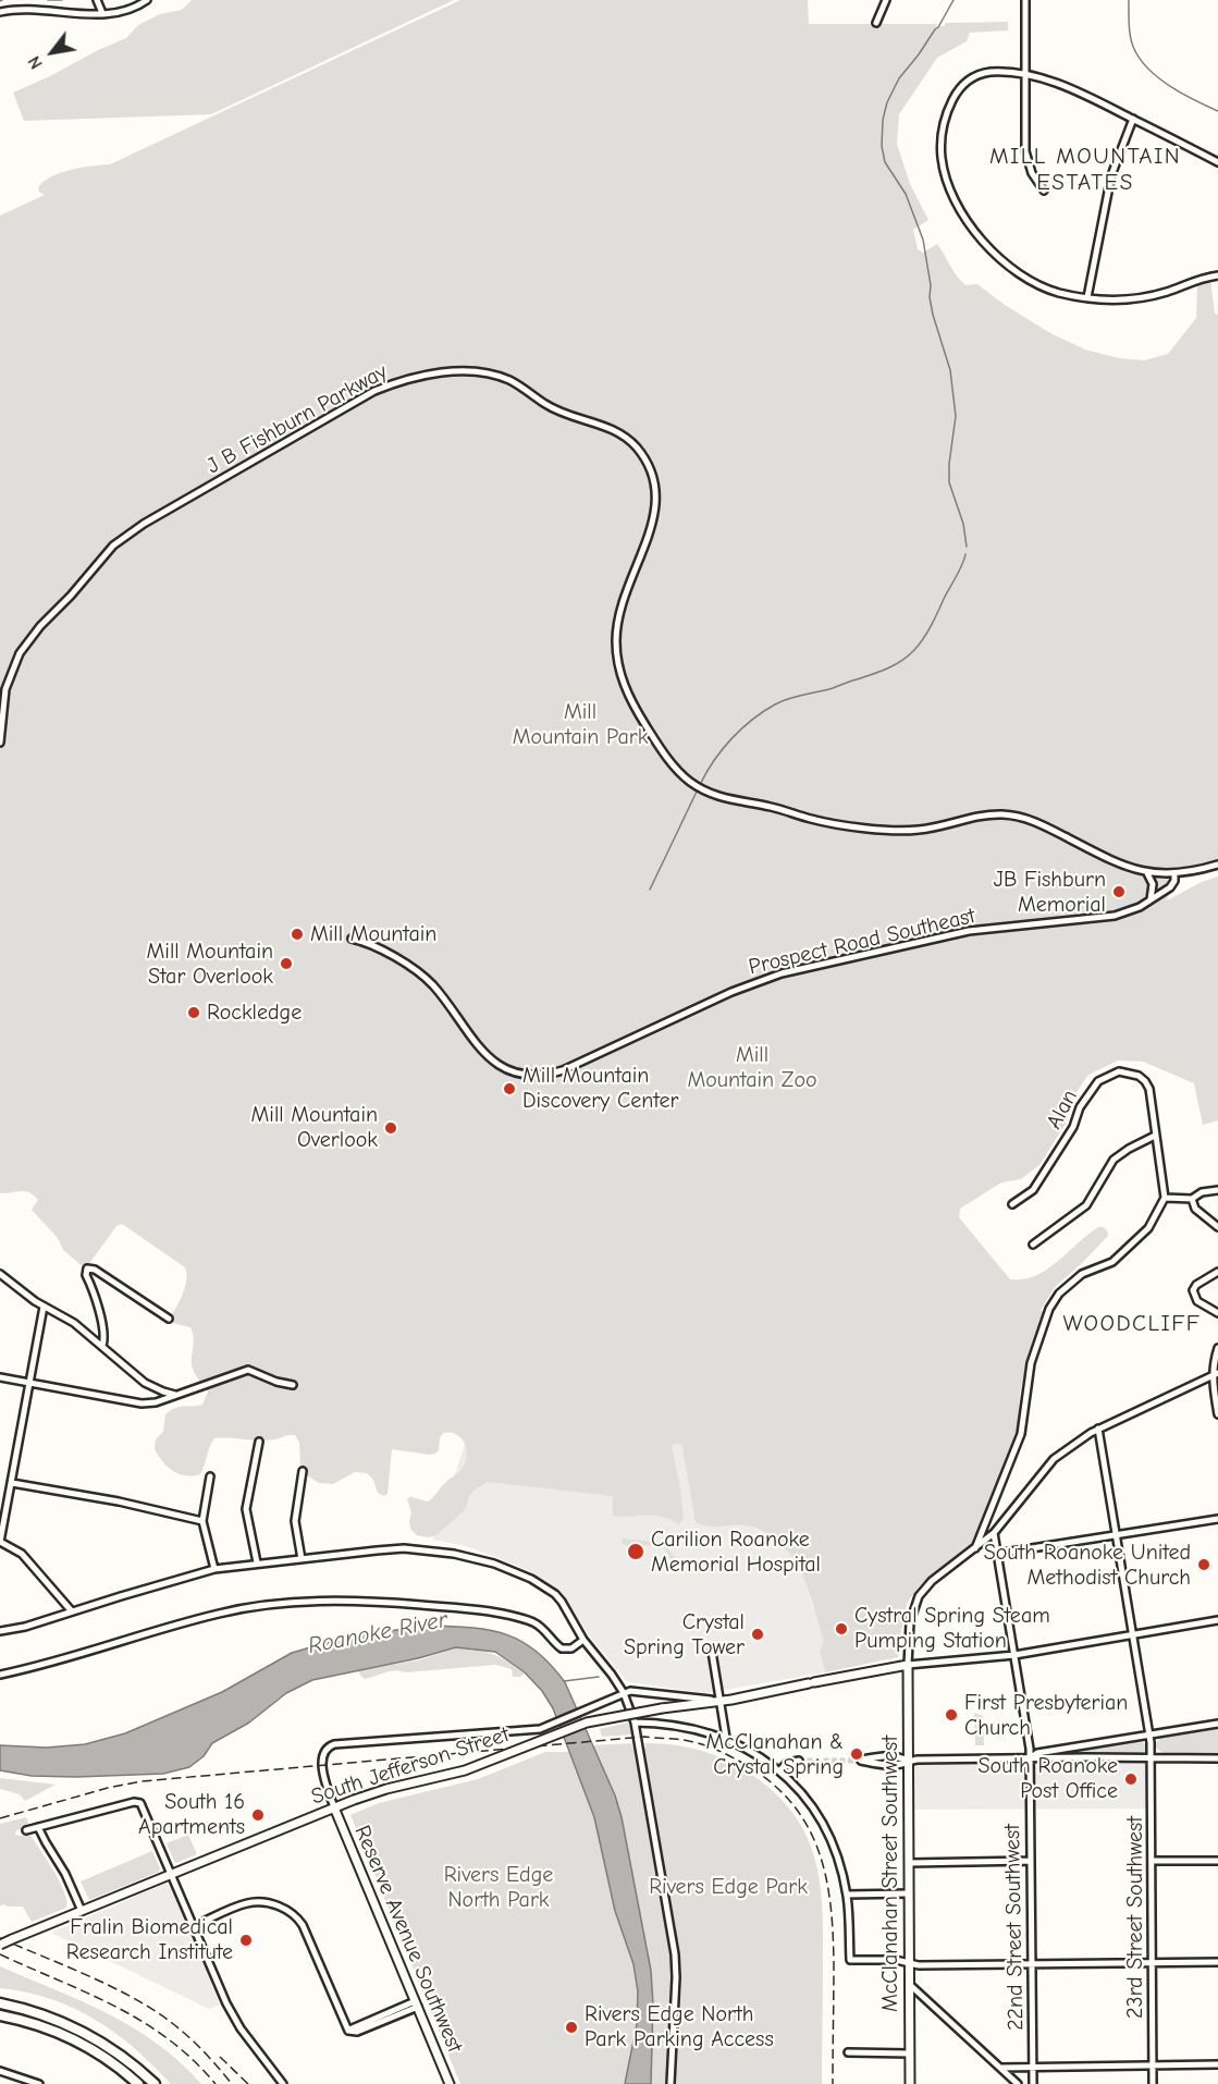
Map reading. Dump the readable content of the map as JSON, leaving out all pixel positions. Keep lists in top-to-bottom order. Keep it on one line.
{"streets":{"main road":["South Jefferson Street","McClanahan Street Southwest","Reserve Avenue Southwest"],"street":["J B Fishburn Parkway","Prospect Road Southeast","Alan","23rd Street Southwest","22nd Street Southwest"]},"crossings":[["J B Fishburn Parkway","Prospect Road Southeast"],["South Jefferson Street","McClanahan Street Southwest"],["South Jefferson Street","23rd Street Southwest"],["South Jefferson Street","22nd Street Southwest"],["South Jefferson Street","Reserve Avenue Southwest"]],"districts":["MILL MOUNTAIN ESTATES","WOODCLIFF"],"water":["Roanoke River"],"parks":["Mill Mountain Park","Mill Mountain Zoo","Rivers Edge North Park","Rivers Edge Park"],"places":["JB Fishburn Memorial","Mill Mountain","Mill Mountain Star Overlook","Rockledge","Mill Mountain Discovery Center","Mill Mountain Overlook","Carilion Roanoke Memorial Hospital","South Roanoke United Methodist Church","Cystral Spring Steam Pumping Station","Crystal Spring Tower","First Presbyterian Church","McClanahan & Crystal Spring","South Roanoke Post Office","South 16 Apartments","Fralin Biomedical Research Institute","Rivers Edge North Park Parking Access"],"north":"bottom left"}
